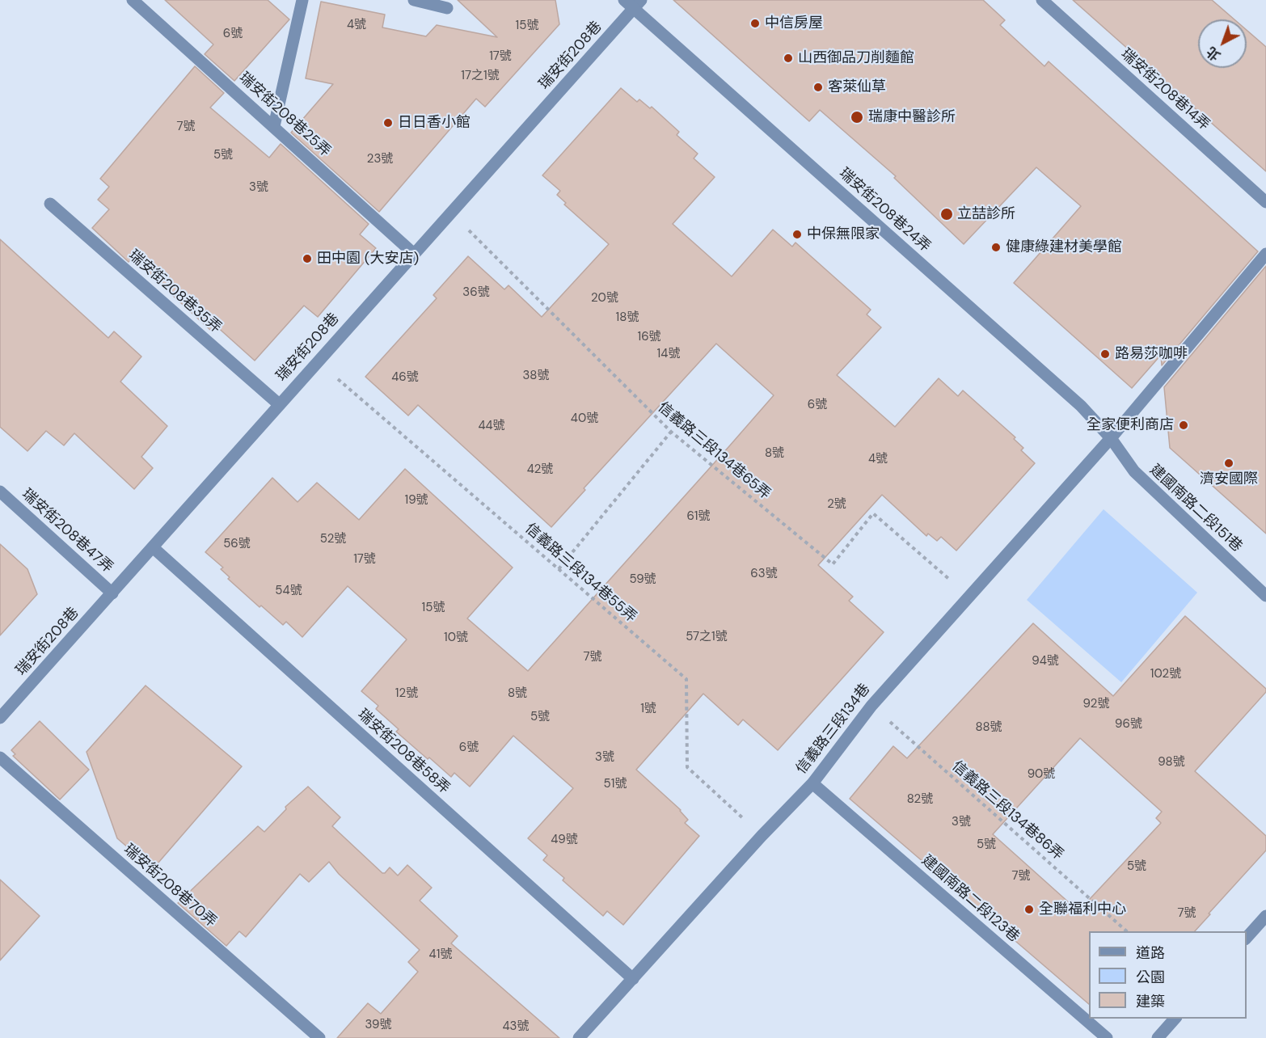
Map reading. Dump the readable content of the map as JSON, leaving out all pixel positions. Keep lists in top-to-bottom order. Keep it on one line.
{"streets":{"street":["瑞安街208巷","瑞安街208巷14弄","瑞安街208巷25弄","瑞安街208巷24弄","瑞安街208巷35弄","建國南路二段151巷","瑞安街208巷47弄","信義路三段134巷","瑞安街208巷58弄","瑞安街208巷70弄","建國南路二段123巷"],"path":["信義路三段134巷65弄","信義路三段134巷55弄","信義路三段134巷86弄"]},"crossings":[["瑞安街208巷","瑞安街208巷25弄"],["瑞安街208巷","瑞安街208巷24弄"],["瑞安街208巷","瑞安街208巷35弄"],["瑞安街208巷","信義路三段134巷65弄"],["瑞安街208巷","瑞安街208巷47弄"],["瑞安街208巷","信義路三段134巷55弄"],["瑞安街208巷","瑞安街208巷58弄"],["瑞安街208巷24弄","建國南路二段151巷"],["瑞安街208巷24弄","信義路三段134巷"],["信義路三段134巷65弄","信義路三段134巷"],["建國南路二段151巷","信義路三段134巷"],["信義路三段134巷55弄","信義路三段134巷"],["信義路三段134巷","瑞安街208巷58弄"],["信義路三段134巷","信義路三段134巷86弄"],["信義路三段134巷","建國南路二段123巷"]],"places":["中信房屋","山西御品刀削麵館","客萊仙草","瑞康中醫診所","日日香小館","立喆診所","中保無限家","健康綠建材美學館","田中園 (大安店)","路易莎咖啡","全家便利商店","濟安國際","全聯福利中心"],"house_numbers":["4號","15號","6號","17號","17之1號","7號","5號","23號","3號","36號","20號","18號","16號","14號","38號","46號","6號","40號","44號","8號","4號","42號","19號","2號","61號","52號","56號","17號","63號","59號","54號","15號","57之1號","10號","7號","94號","102號","12號","8號","92號","1號","5號","96號","88號","6號","3號","98號","90號","51號","82號","3號","49號","5號","5號","7號","7號","41號","39號","43號"],"legend":["道路","公園","建築"],"north":"bottom left"}
